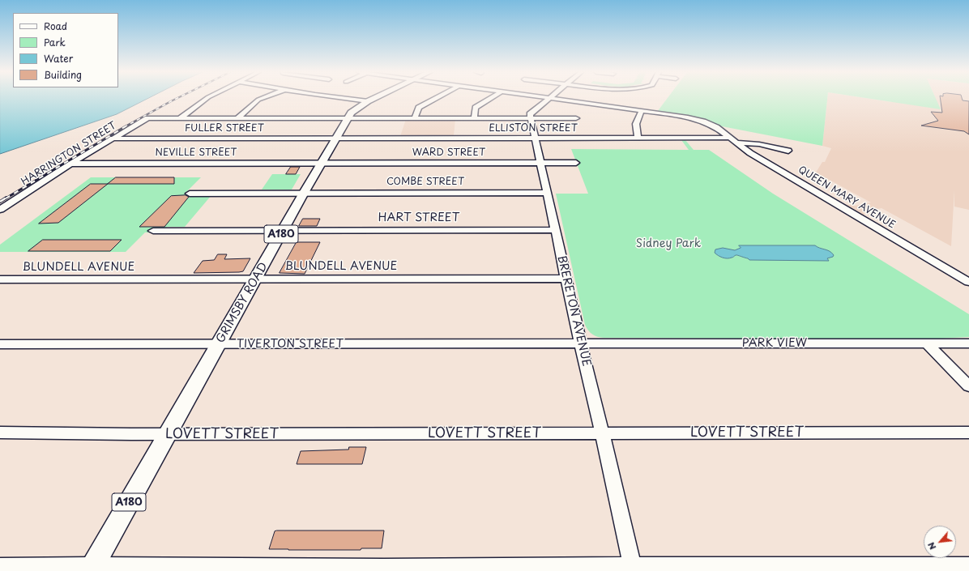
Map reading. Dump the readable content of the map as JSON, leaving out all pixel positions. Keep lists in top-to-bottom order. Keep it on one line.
{"streets":{"main road":["A180","GRIMSBY ROAD"],"street":["FULLER STREET","ELLISTON STREET","NEVILLE STREET","WARD STREET","HARRINGTON STREET","COMBE STREET","QUEEN MARY AVENUE","HART STREET","BLUNDELL AVENUE","BRERETON AVENUE","PARK VIEW","TIVERTON STREET","LOVETT STREET"]},"crossings":[["FULLER STREET","ELLISTON STREET"],["FULLER STREET","HARRINGTON STREET"],["FULLER STREET","GRIMSBY ROAD"],["ELLISTON STREET","QUEEN MARY AVENUE"],["ELLISTON STREET","GRIMSBY ROAD"],["ELLISTON STREET","BRERETON AVENUE"],["NEVILLE STREET","WARD STREET"],["NEVILLE STREET","HARRINGTON STREET"],["NEVILLE STREET","GRIMSBY ROAD"],["WARD STREET","GRIMSBY ROAD"],["WARD STREET","BRERETON AVENUE"],["COMBE STREET","GRIMSBY ROAD"],["COMBE STREET","BRERETON AVENUE"],["HART STREET","GRIMSBY ROAD"],["HART STREET","BRERETON AVENUE"],["BLUNDELL AVENUE","GRIMSBY ROAD"],["BLUNDELL AVENUE","BRERETON AVENUE"],["GRIMSBY ROAD","TIVERTON STREET"],["GRIMSBY ROAD","LOVETT STREET"],["BRERETON AVENUE","PARK VIEW"],["BRERETON AVENUE","TIVERTON STREET"],["BRERETON AVENUE","LOVETT STREET"],["PARK VIEW","TIVERTON STREET"]],"parks":["Sidney Park"],"legend":["Road","Park","Water","Building"],"north":"bottom left"}
